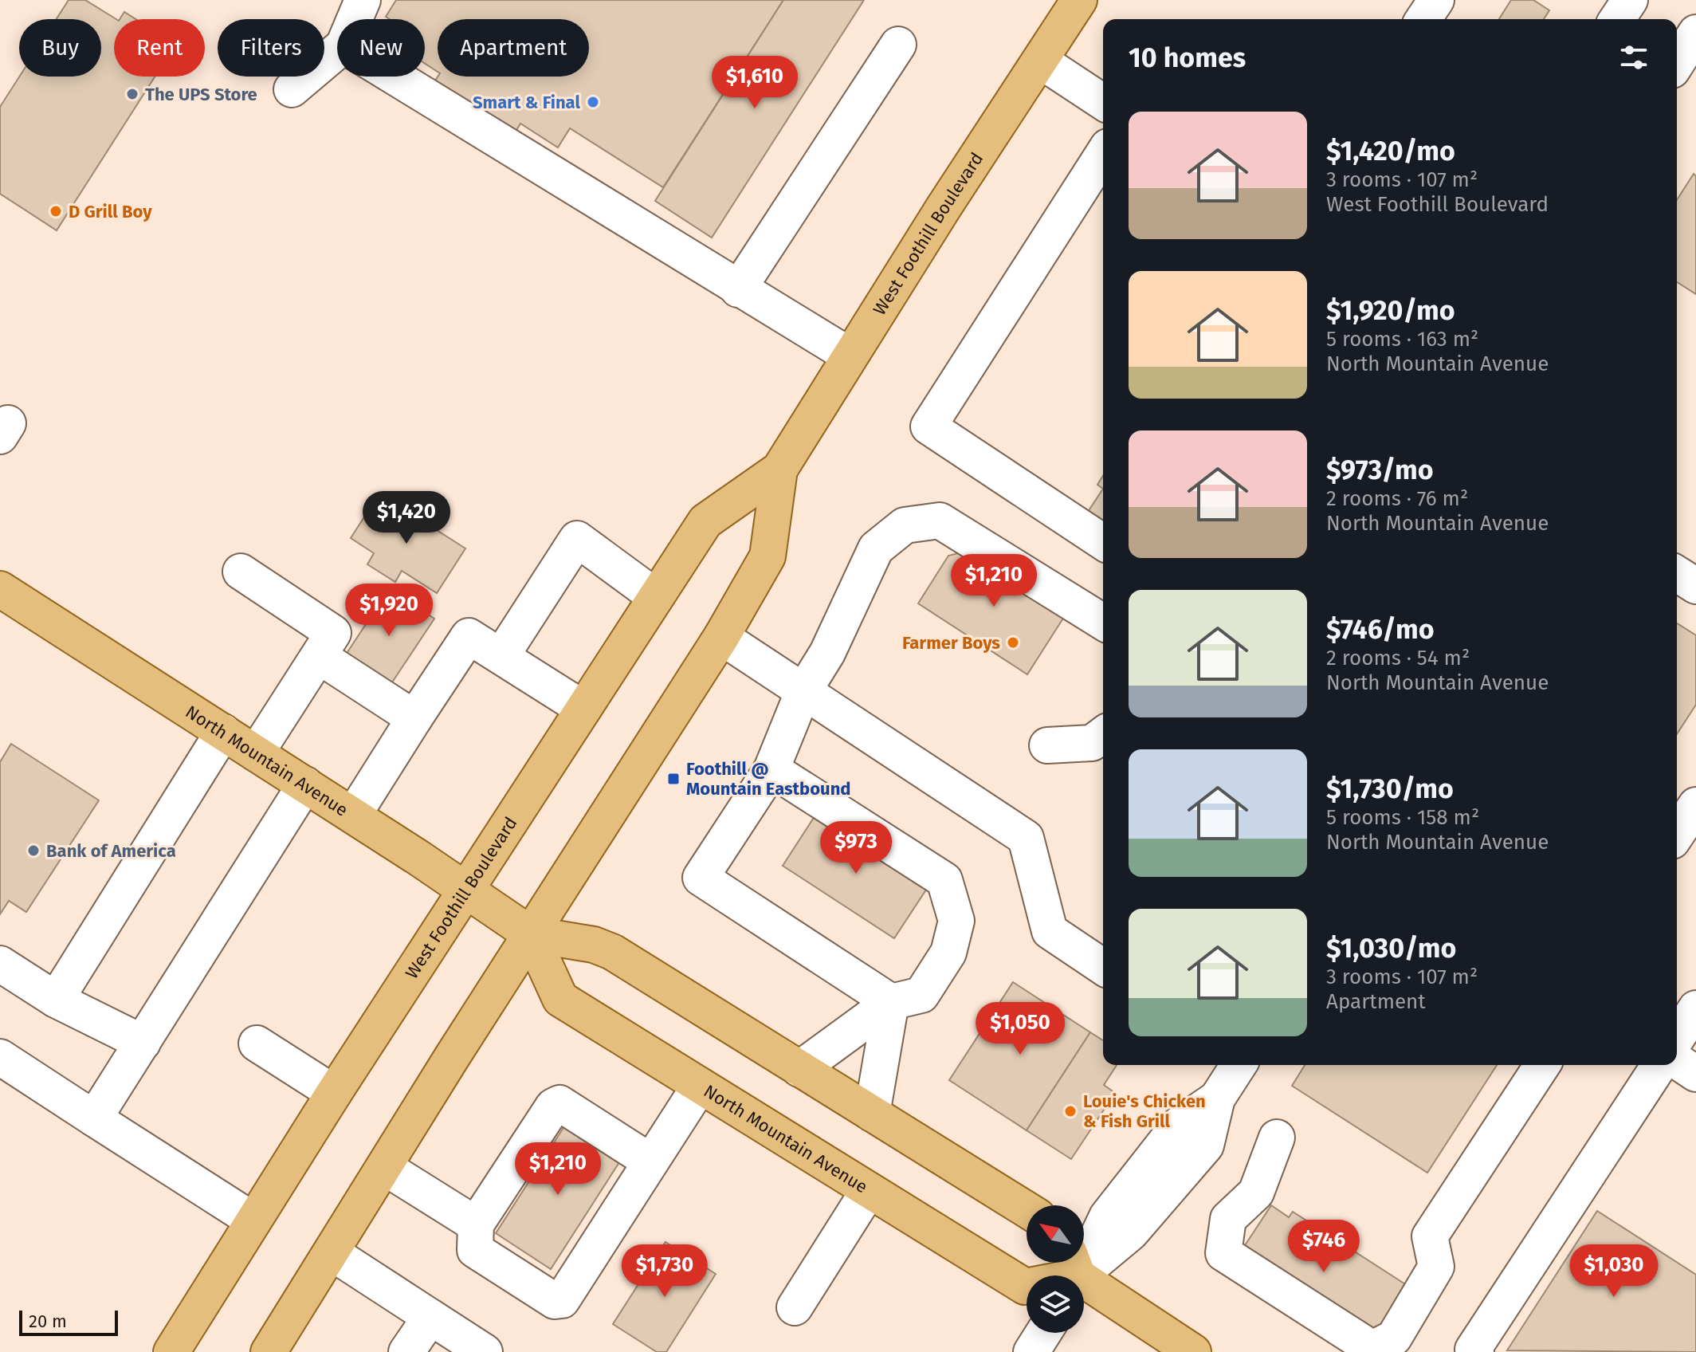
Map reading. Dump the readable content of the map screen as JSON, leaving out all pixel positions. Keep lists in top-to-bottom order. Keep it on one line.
{"streets":{"main road":["West Foothill Boulevard","North Mountain Avenue"]},"crossings":[["West Foothill Boulevard","North Mountain Avenue"]],"places":{"other":["The UPS Store","Smart & Final","D Grill Boy","Farmer Boys","Bank of America","Louie's Chicken & Fish Grill"],"transit":["Foothill @ Mountain Eastbound"]},"scale_bar":"20 m","north":"top left","page":{"chip":["Buy","Rent","Filters","New","Apartment"],"heading":"10 homes","price":["$1,610","$1,420","$1,210","$1,920","$973","$1,050","$1,210","$746","$1,730","$1,030"],"list":[{"name":"$1,420/mo","note":"3 rooms · 107 m² · West Foothill Boulevard"},{"name":"$1,920/mo","note":"5 rooms · 163 m² · North Mountain Avenue"},{"name":"$973/mo","note":"2 rooms · 76 m² · North Mountain Avenue"},{"name":"$746/mo","note":"2 rooms · 54 m² · North Mountain Avenue"},{"name":"$1,730/mo","note":"5 rooms · 158 m² · North Mountain Avenue"},{"name":"$1,030/mo","note":"3 rooms · 107 m² · Apartment"}],"scale":"20 m"}}
